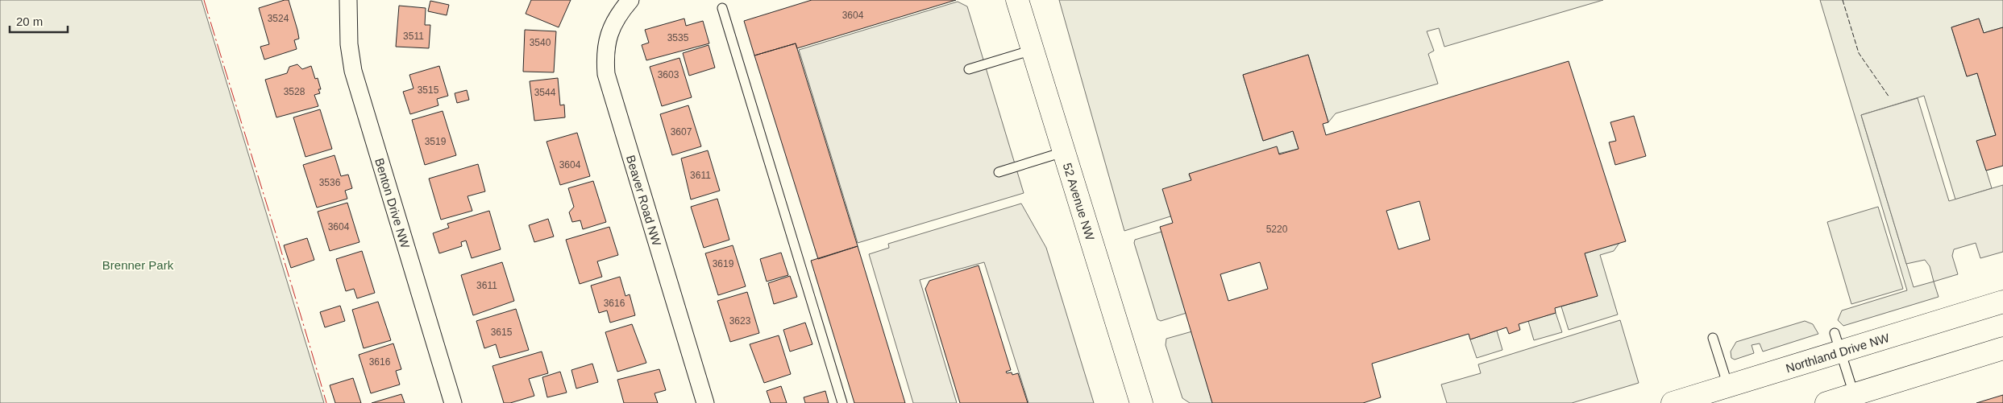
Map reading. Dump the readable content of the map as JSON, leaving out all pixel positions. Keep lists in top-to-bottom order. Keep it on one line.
{"streets":{"street":["Beaver Road NW","52 Avenue NW","Benton Drive NW","Northland Drive NW"]},"parks":["Brenner Park"],"house_numbers":["3604","3524","3511","3535","3540","3603","3515","3528","3544","3607","3519","3604","3611","3536","3604","5220","3619","3611","3616","3623","3615","3616"],"scale_bar":"20 m"}
